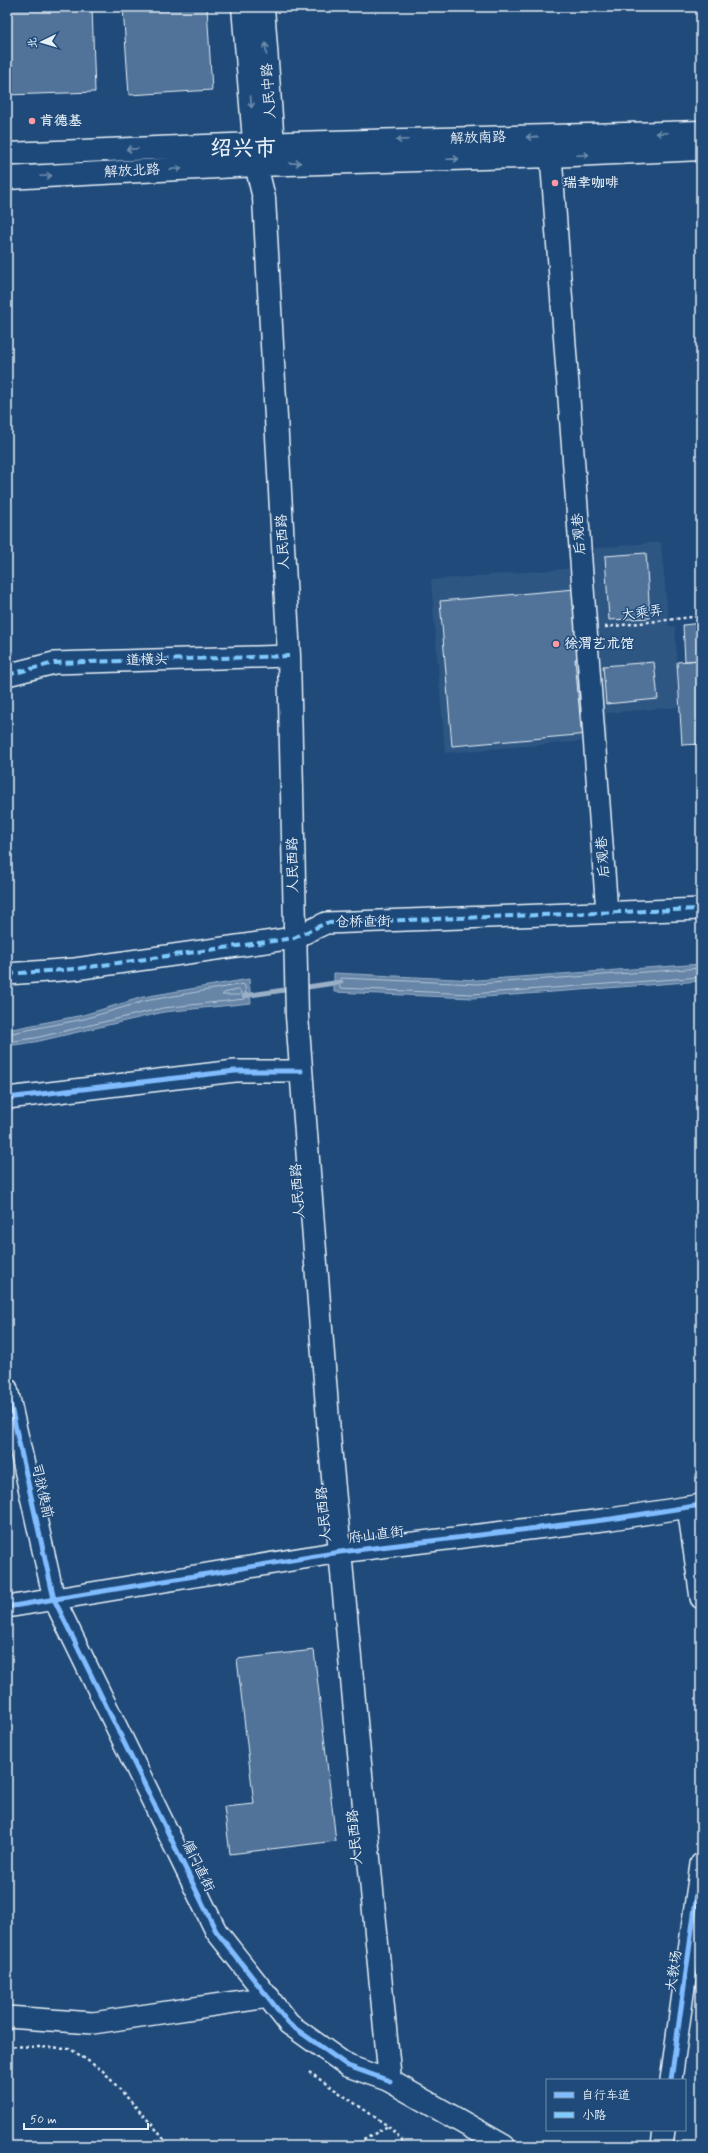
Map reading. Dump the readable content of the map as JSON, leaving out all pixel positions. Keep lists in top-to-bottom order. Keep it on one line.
{"streets":{"main road":["人民中路","解放南路","解放北路","人民西路"],"street":["后观巷","道横头","仓桥直街","司狱使前","府山直街","偏门直街","大教场"],"path":["大乘弄"]},"crossings":[["人民中路","解放南路"],["人民中路","解放北路"],["人民中路","人民西路"],["解放南路","解放北路"],["解放南路","后观巷"],["后观巷","大乘弄"],["后观巷","仓桥直街"],["人民西路","道横头"],["人民西路","仓桥直街"],["人民西路","府山直街"],["人民西路","偏门直街"],["司狱使前","府山直街"],["司狱使前","偏门直街"],["府山直街","偏门直街"]],"districts":["绍兴市"],"places":["肯德基","瑞幸咖啡","徐渭艺术馆"],"legend":["自行车道","小路"],"scale_bar":"50 m","north":"left"}
